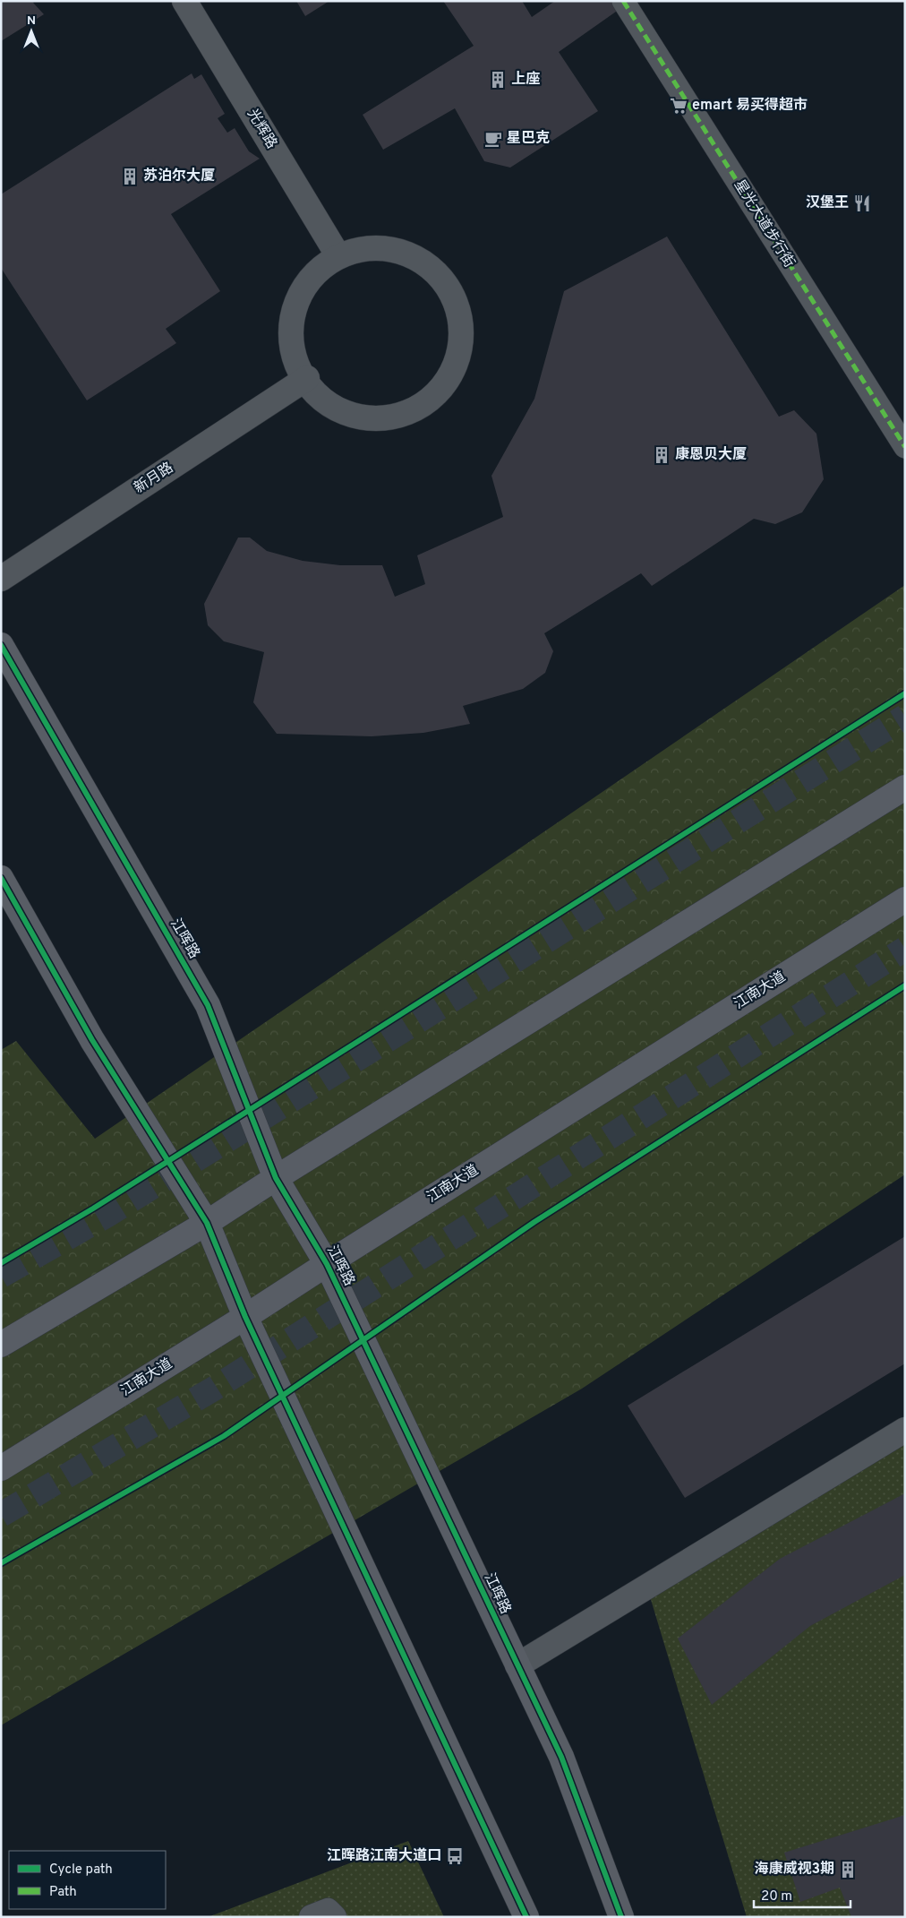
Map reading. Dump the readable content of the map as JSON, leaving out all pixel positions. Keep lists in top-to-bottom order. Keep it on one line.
{"streets":{"main road":["江晖路","江南大道"],"street":["光辉路","星光大道步行街","新月路"]},"crossings":[["江晖路","江南大道"]],"places":{"building":["上座","苏泊尔大厦","康恩贝大厦","海康威视3期"],"supermarket":["emart 易买得超市"],"cafe":["星巴克"],"restaurant":["汉堡王"],"bus stop":["江晖路江南大道口"]},"legend":["Cycle path","Path"],"scale_bar":"20 m","north":"top"}
